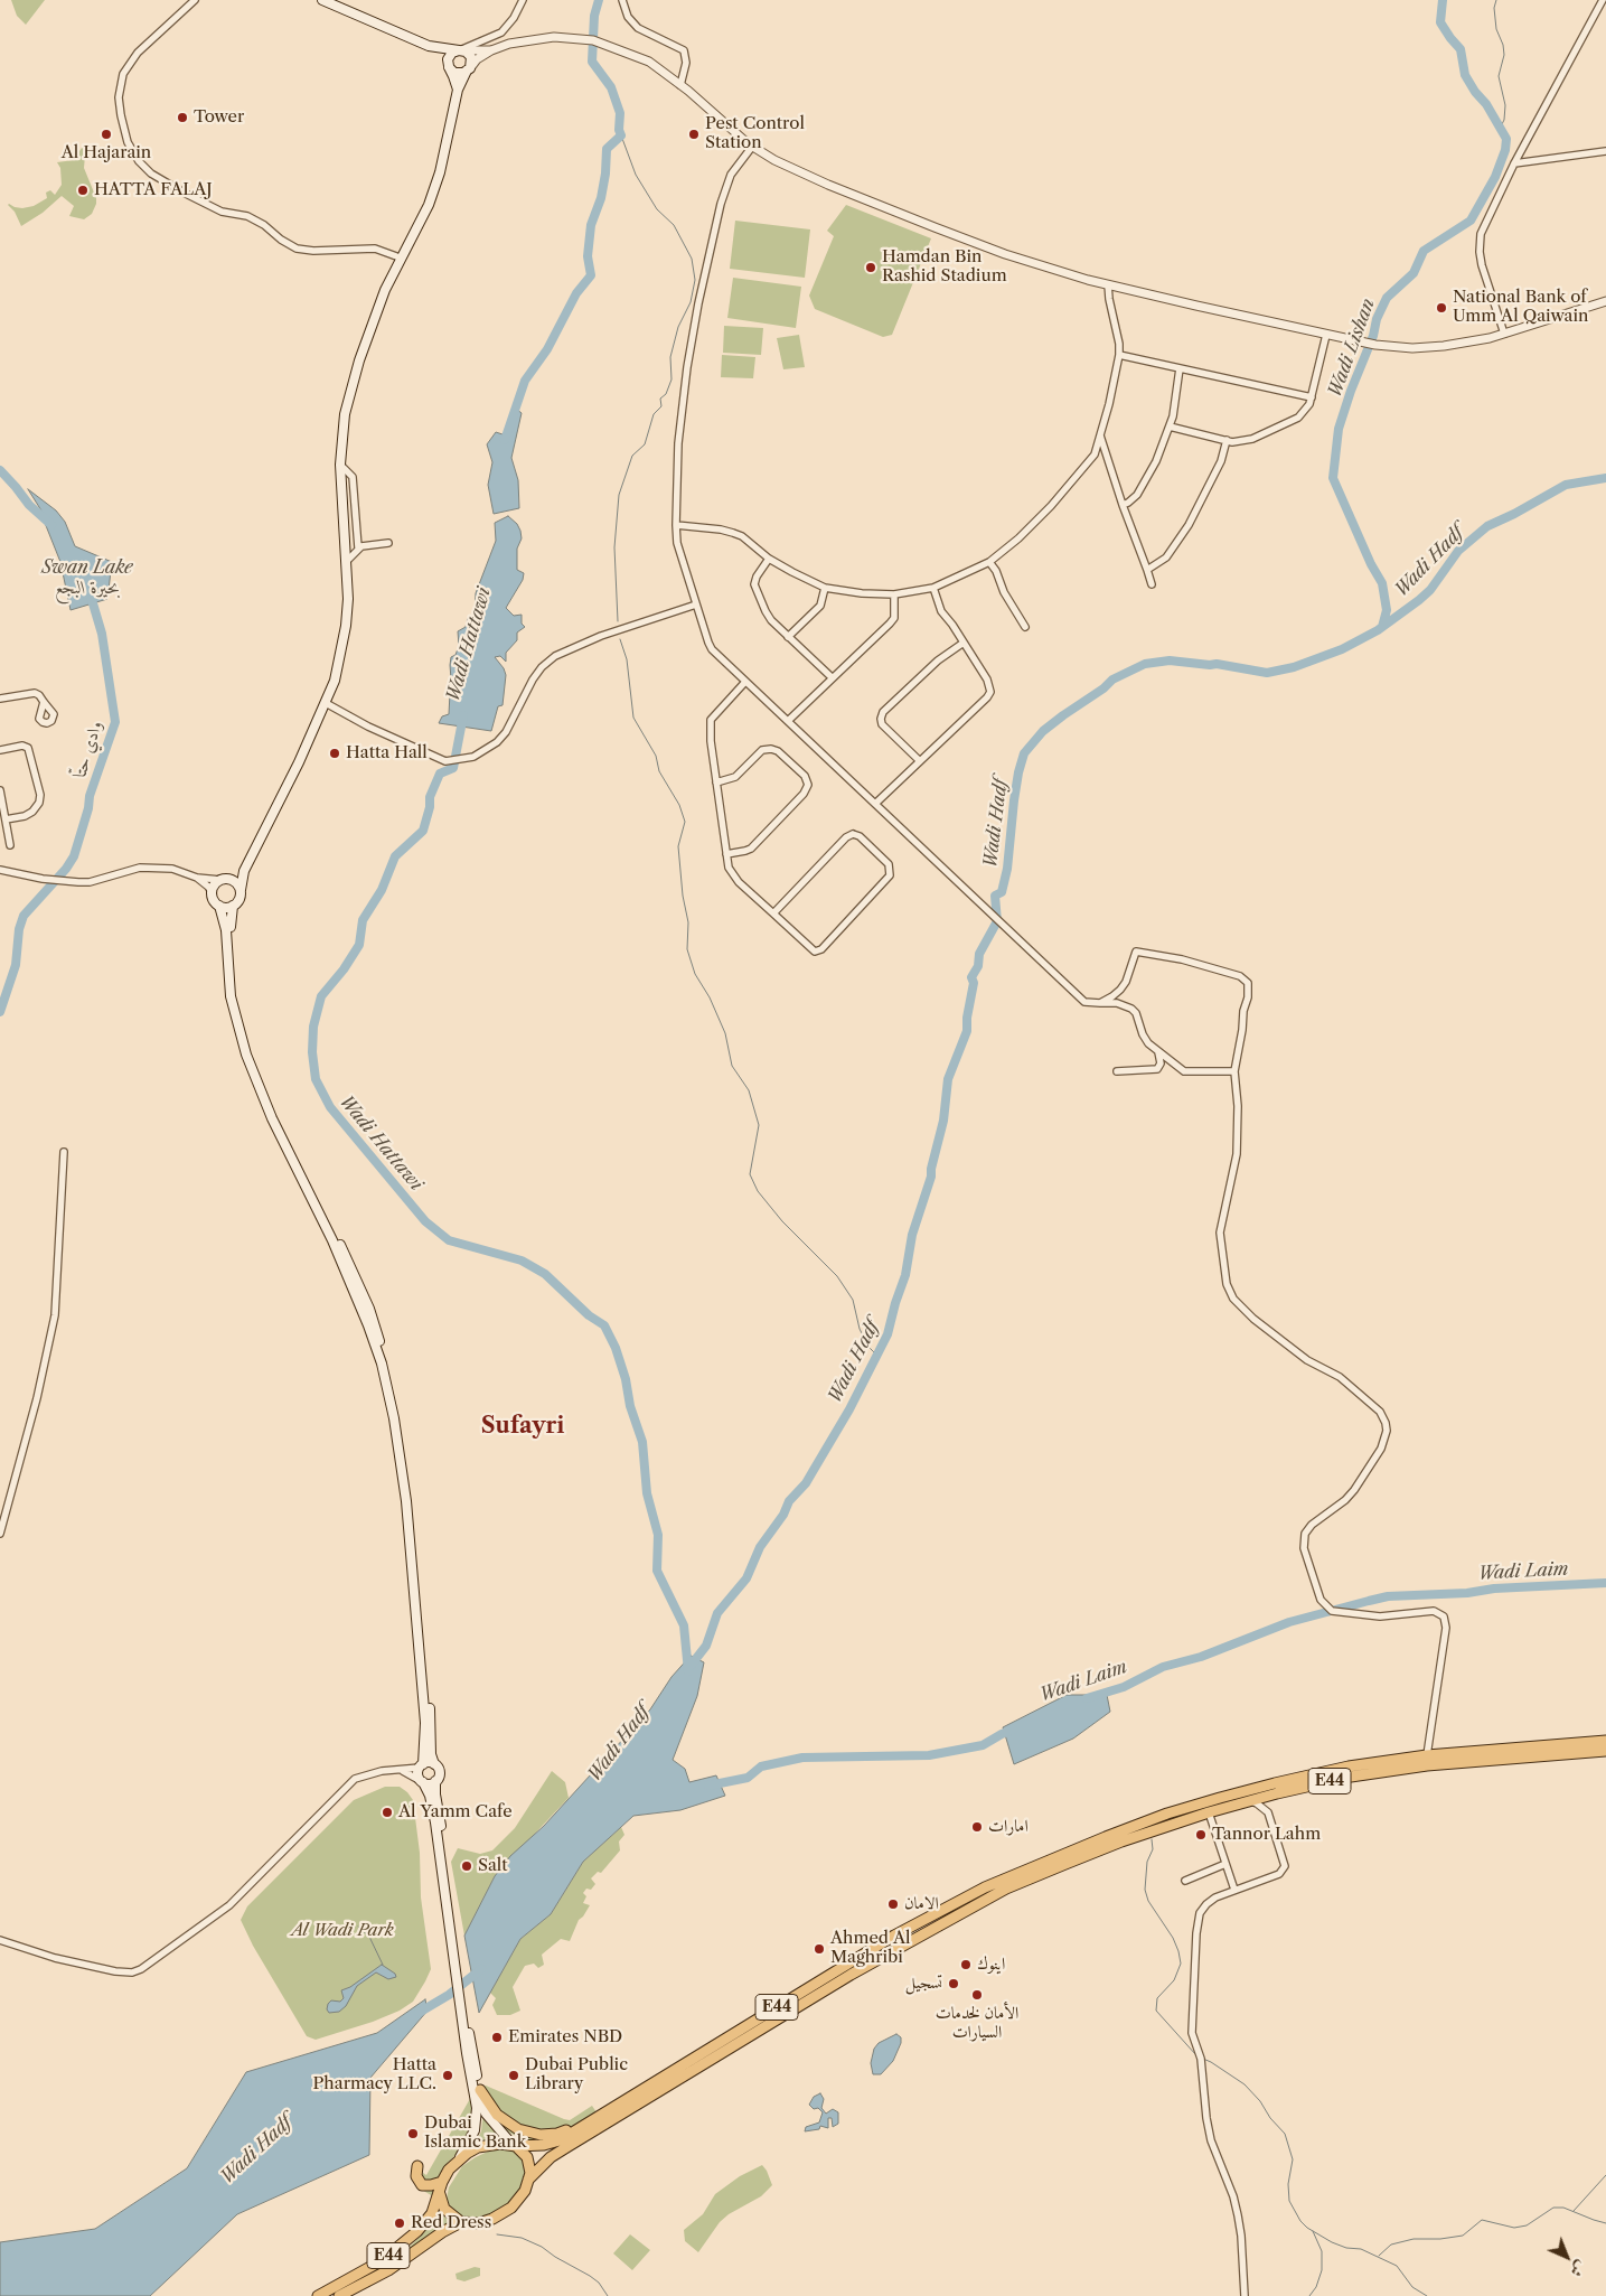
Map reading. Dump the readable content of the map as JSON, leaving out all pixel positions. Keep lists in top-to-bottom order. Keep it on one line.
{"streets":{"highway":["E44"]},"districts":["Sufayri"],"water":["Wadi Lishan","Wadi Hadf","Swan Lake بحيرة البجع","Wadi Hattawi","وادي حتّا","Wadi Laim"],"parks":["Al Wadi Park"],"places":["Tower","Al Hajarain","Pest Control Station","HATTA FALAJ","Hamdan Bin Rashid Stadium","National Bank of Umm Al Qaiwain","Hatta Hall","Al Yamm Cafe","امارات","Tannor Lahm","Salt","الامان","Ahmed Al Maghribi","اينوك","تسجيل","الأمان لخدمات السيارات","Emirates NBD","Hatta Pharmacy LLC.","Dubai Public Library","Dubai Islamic Bank","Red Dress"],"north":"bottom right"}
